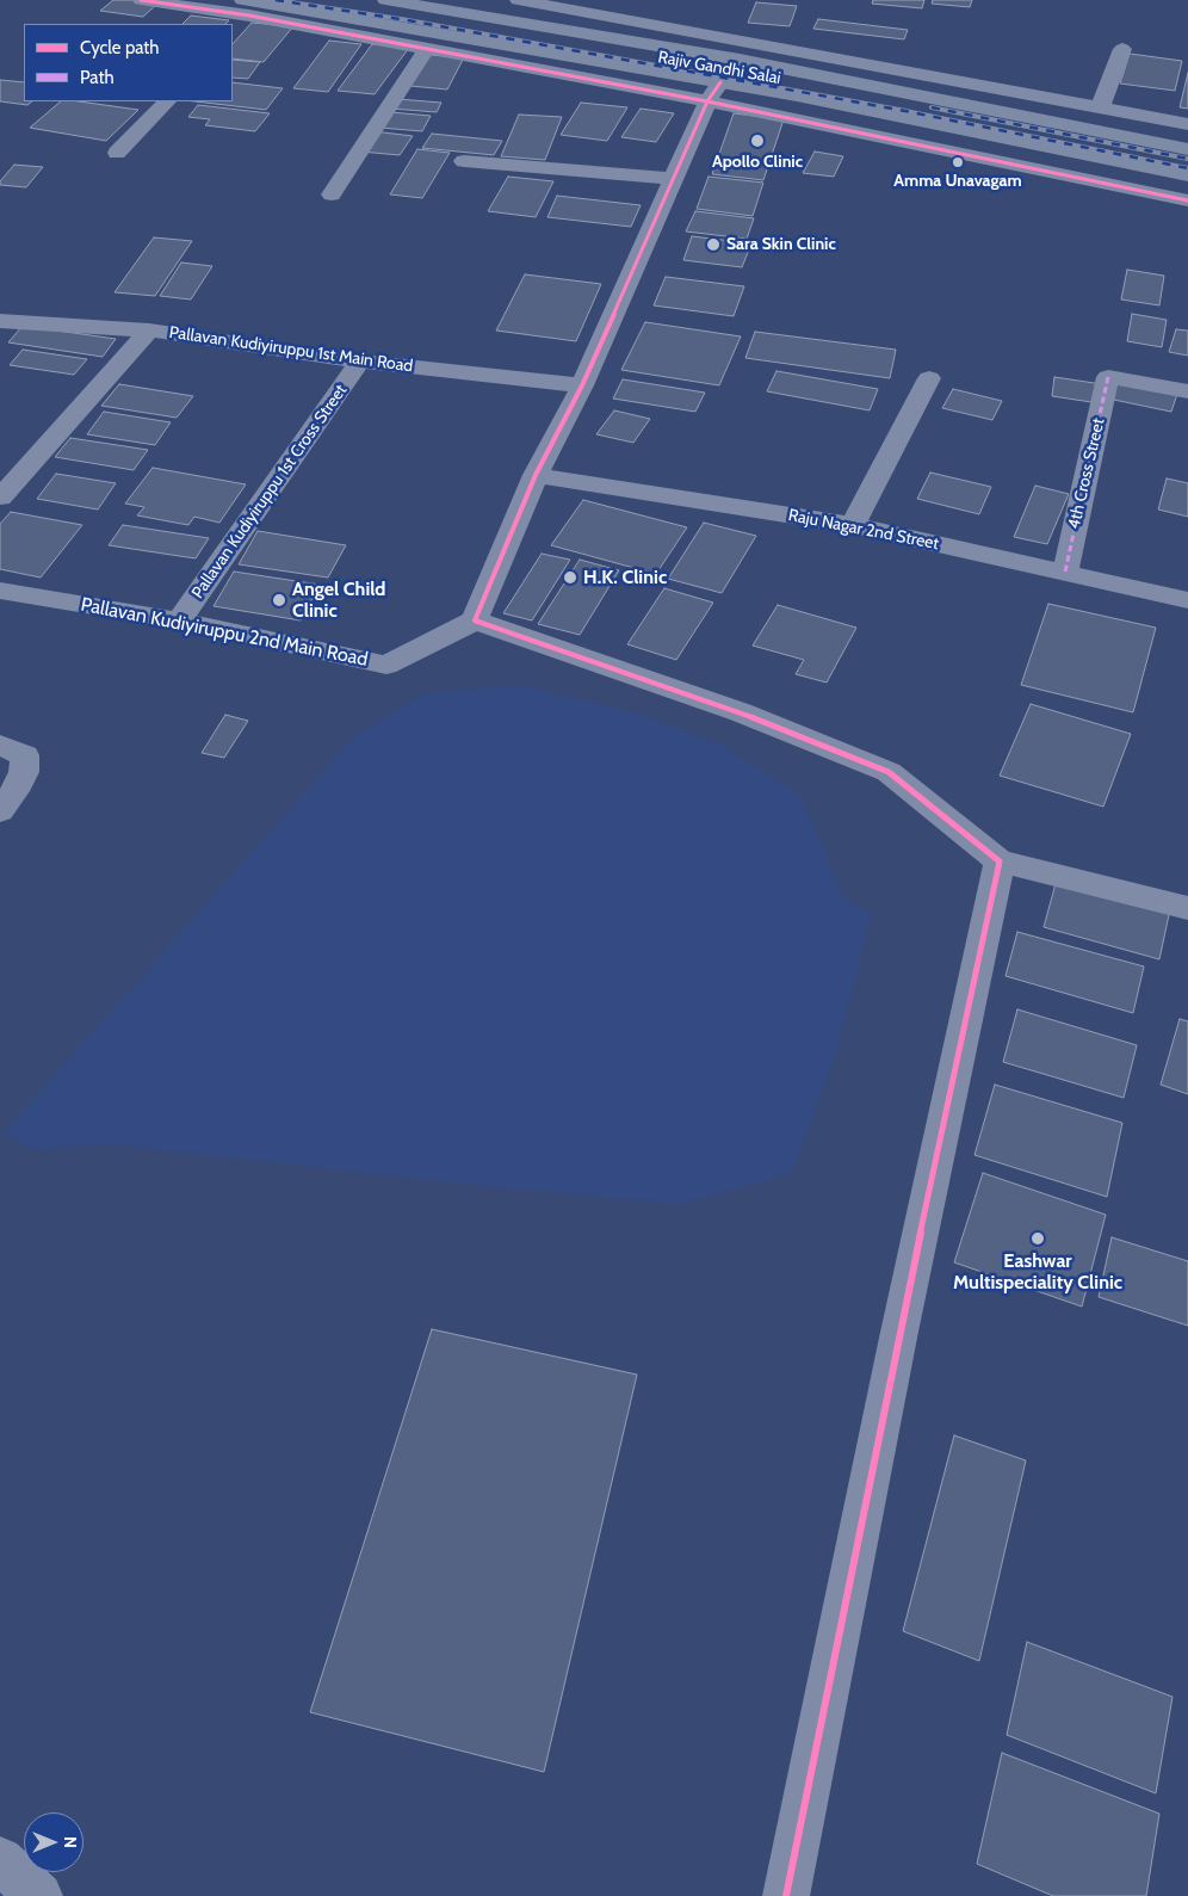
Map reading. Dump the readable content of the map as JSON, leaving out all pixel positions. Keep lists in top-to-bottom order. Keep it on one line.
{"streets":{"main road":["Rajiv Gandhi Salai"],"street":["Pallavan Kudiyiruppu 1st Main Road","4th Cross Street","Pallavan Kudiyiruppu 1st Cross Street","Raju Nagar 2nd Street","Pallavan Kudiyiruppu 2nd Main Road"]},"crossings":[["Pallavan Kudiyiruppu 1st Main Road","Pallavan Kudiyiruppu 1st Cross Street"],["4th Cross Street","Raju Nagar 2nd Street"],["Pallavan Kudiyiruppu 1st Cross Street","Pallavan Kudiyiruppu 2nd Main Road"]],"places":["Apollo Clinic","Amma Unavagam","Sara Skin Clinic","H.K. Clinic","Angel Child Clinic","Eashwar Multispeciality Clinic"],"legend":["Cycle path","Path"],"north":"right"}
